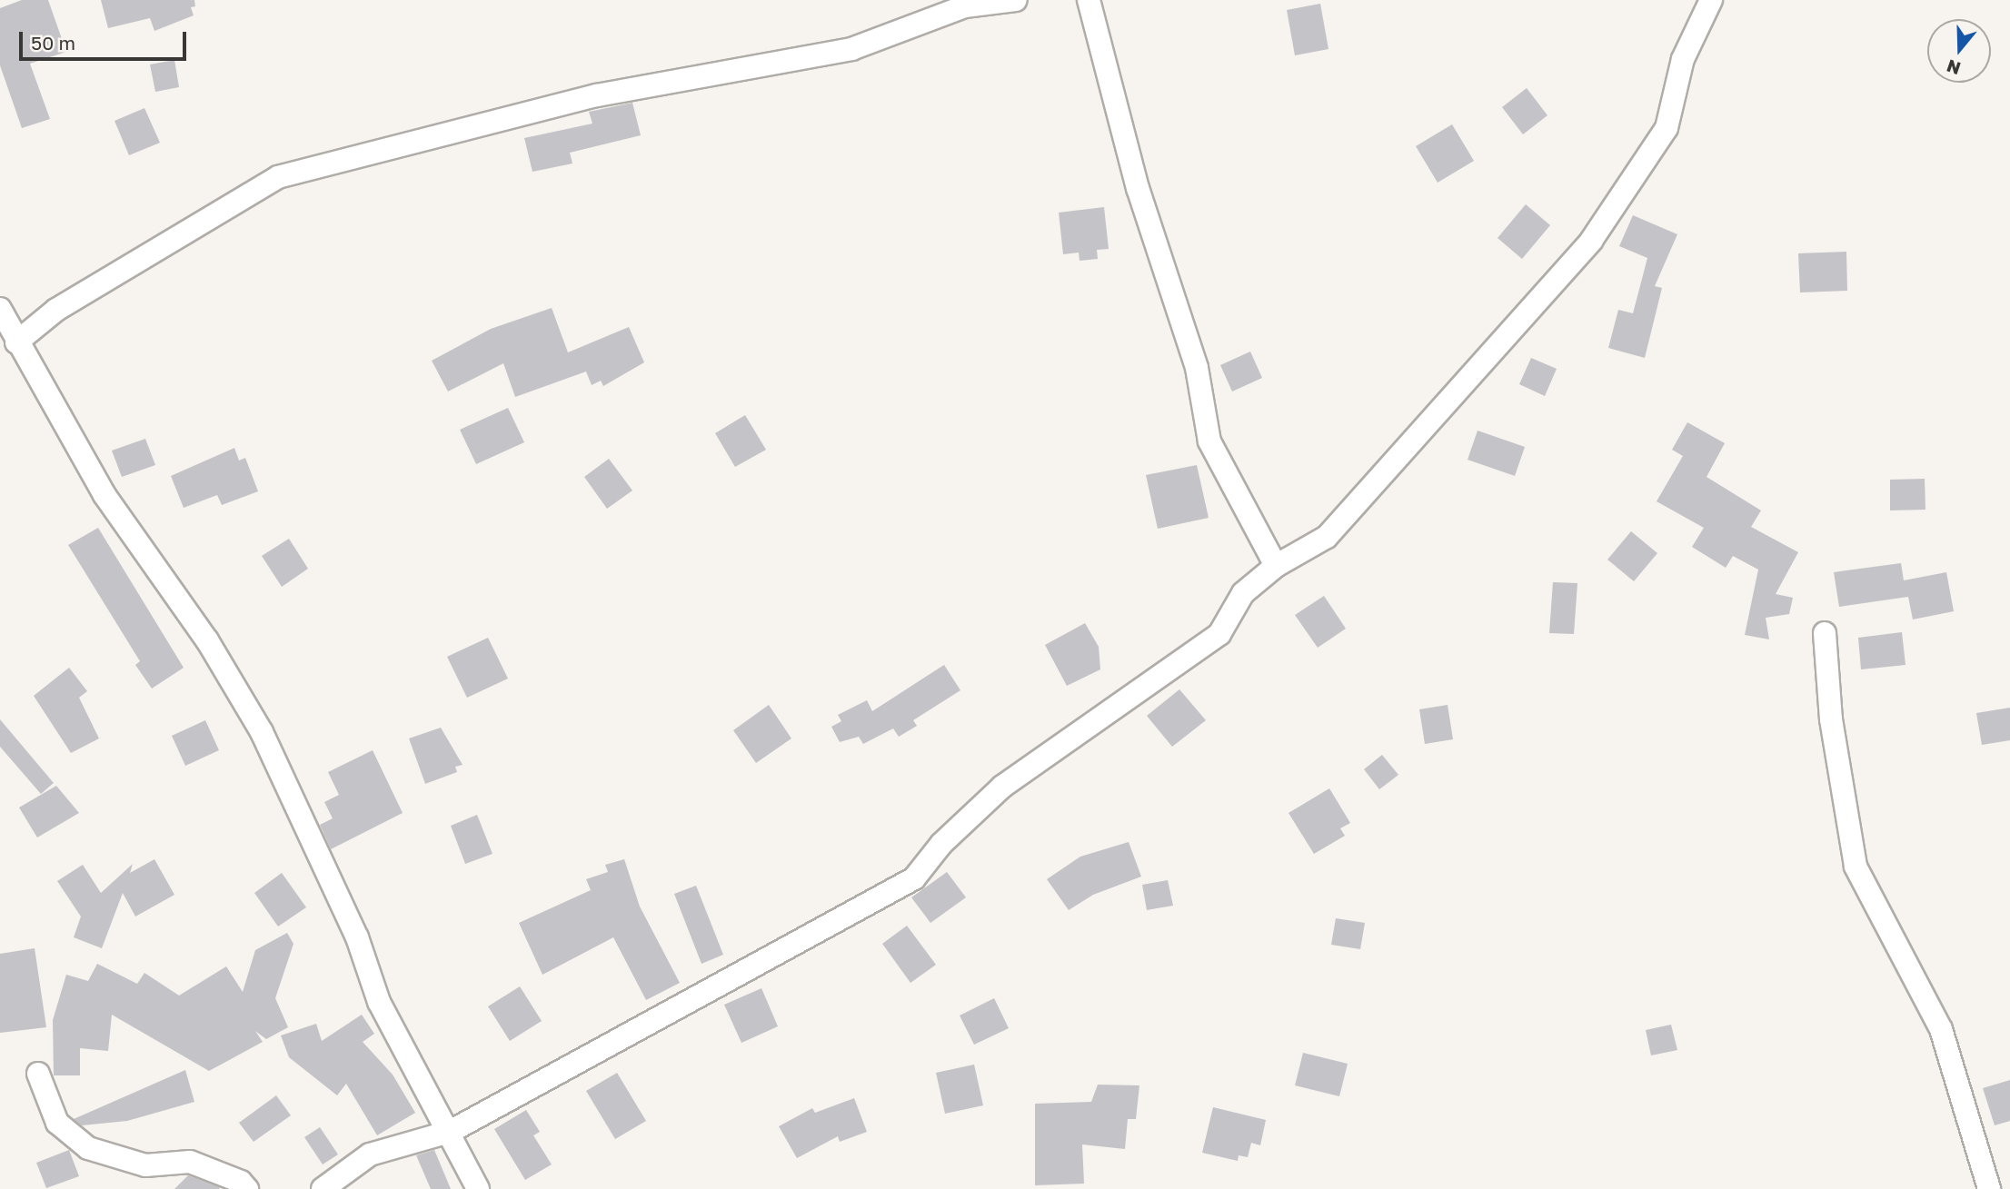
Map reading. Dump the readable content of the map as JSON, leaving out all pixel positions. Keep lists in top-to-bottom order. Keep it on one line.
{"scale_bar":"50 m","north":"bottom"}
